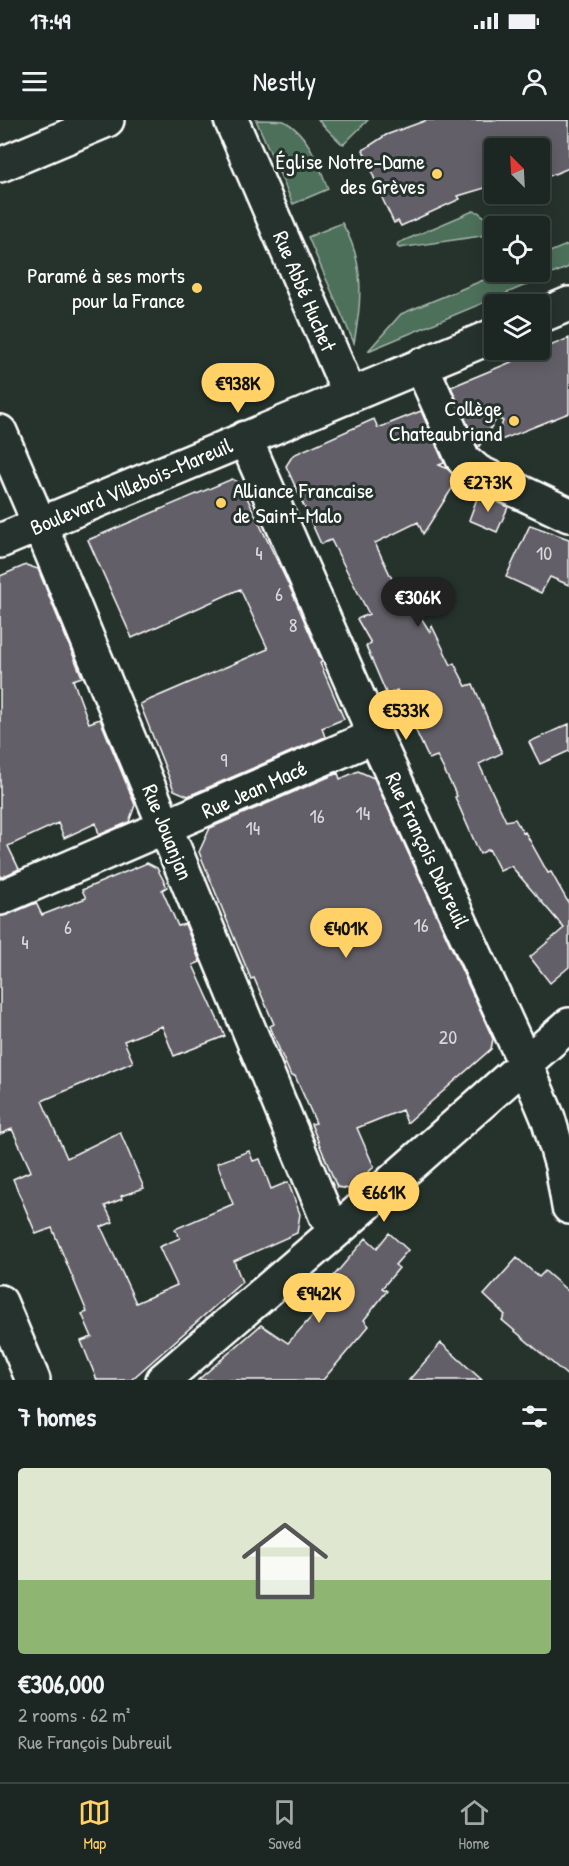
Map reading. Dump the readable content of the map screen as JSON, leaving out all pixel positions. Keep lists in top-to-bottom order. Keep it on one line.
{"streets":{"street":["Rue Abbé Huchet","Boulevard Villebois-Mareuil","Rue Jean Macé","Rue Jouanjan","Rue François Dubreuil"]},"crossings":[["Rue Abbé Huchet","Boulevard Villebois-Mareuil"],["Boulevard Villebois-Mareuil","Rue Jouanjan"],["Boulevard Villebois-Mareuil","Rue François Dubreuil"],["Rue Jean Macé","Rue Jouanjan"],["Rue Jean Macé","Rue François Dubreuil"]],"places":["Église Notre-Dame des Grèves","Paramé à ses morts pour la France","Collège Chateaubriand","Alliance Francaise de Saint-Malo"],"house_numbers":["4","10","6","8","9","14","16","14","16","6","4","20"],"north":"top left","page":{"status":"17:49","header":"Nestly","price":["€938K","€273K","€306K","€533K","€401K","€661K","€942K"],"heading":"7 homes","list":[{"name":"€306,000","note":"2 rooms · 62 m² · Rue François Dubreuil"}],"tabs":["Map","Saved","Home"]}}
